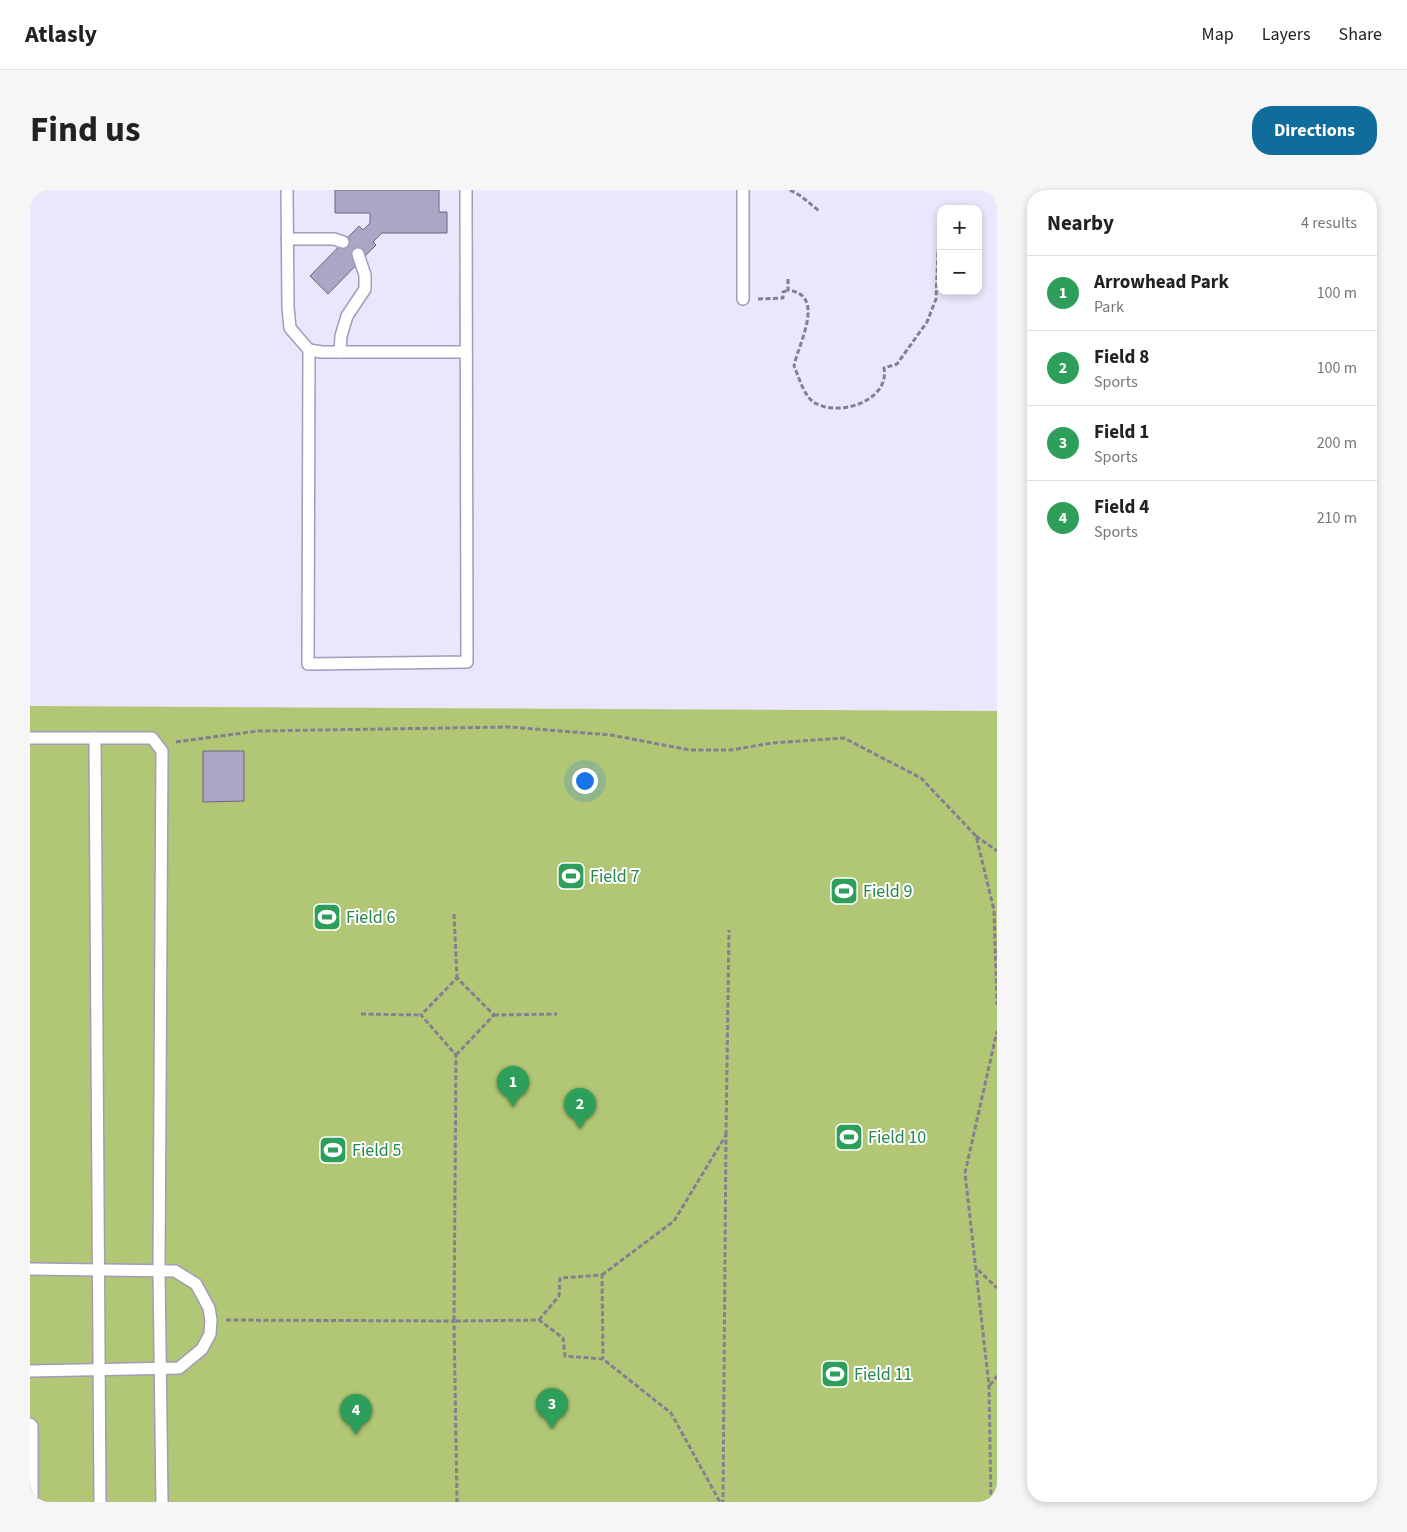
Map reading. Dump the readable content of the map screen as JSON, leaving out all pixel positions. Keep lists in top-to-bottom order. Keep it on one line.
{"places":{"sports":["Field 7","Field 9","Field 6","Field 10","Field 5","Field 11"]},"page":{"header":"Atlasly","nav":["Map","Layers","Share"],"title":"Find us","buttons":"Directions","heading":["Nearby","4 results"],"map_buttons":["+","−"],"list":[{"mark":"1","name":"Arrowhead Park","note":"Park","value":"100 m"},{"mark":"2","name":"Field 8","note":"Sports","value":"100 m"},{"mark":"3","name":"Field 1","note":"Sports","value":"200 m"},{"mark":"4","name":"Field 4","note":"Sports","value":"210 m"}],"pins":["1","2","3","4"]}}
